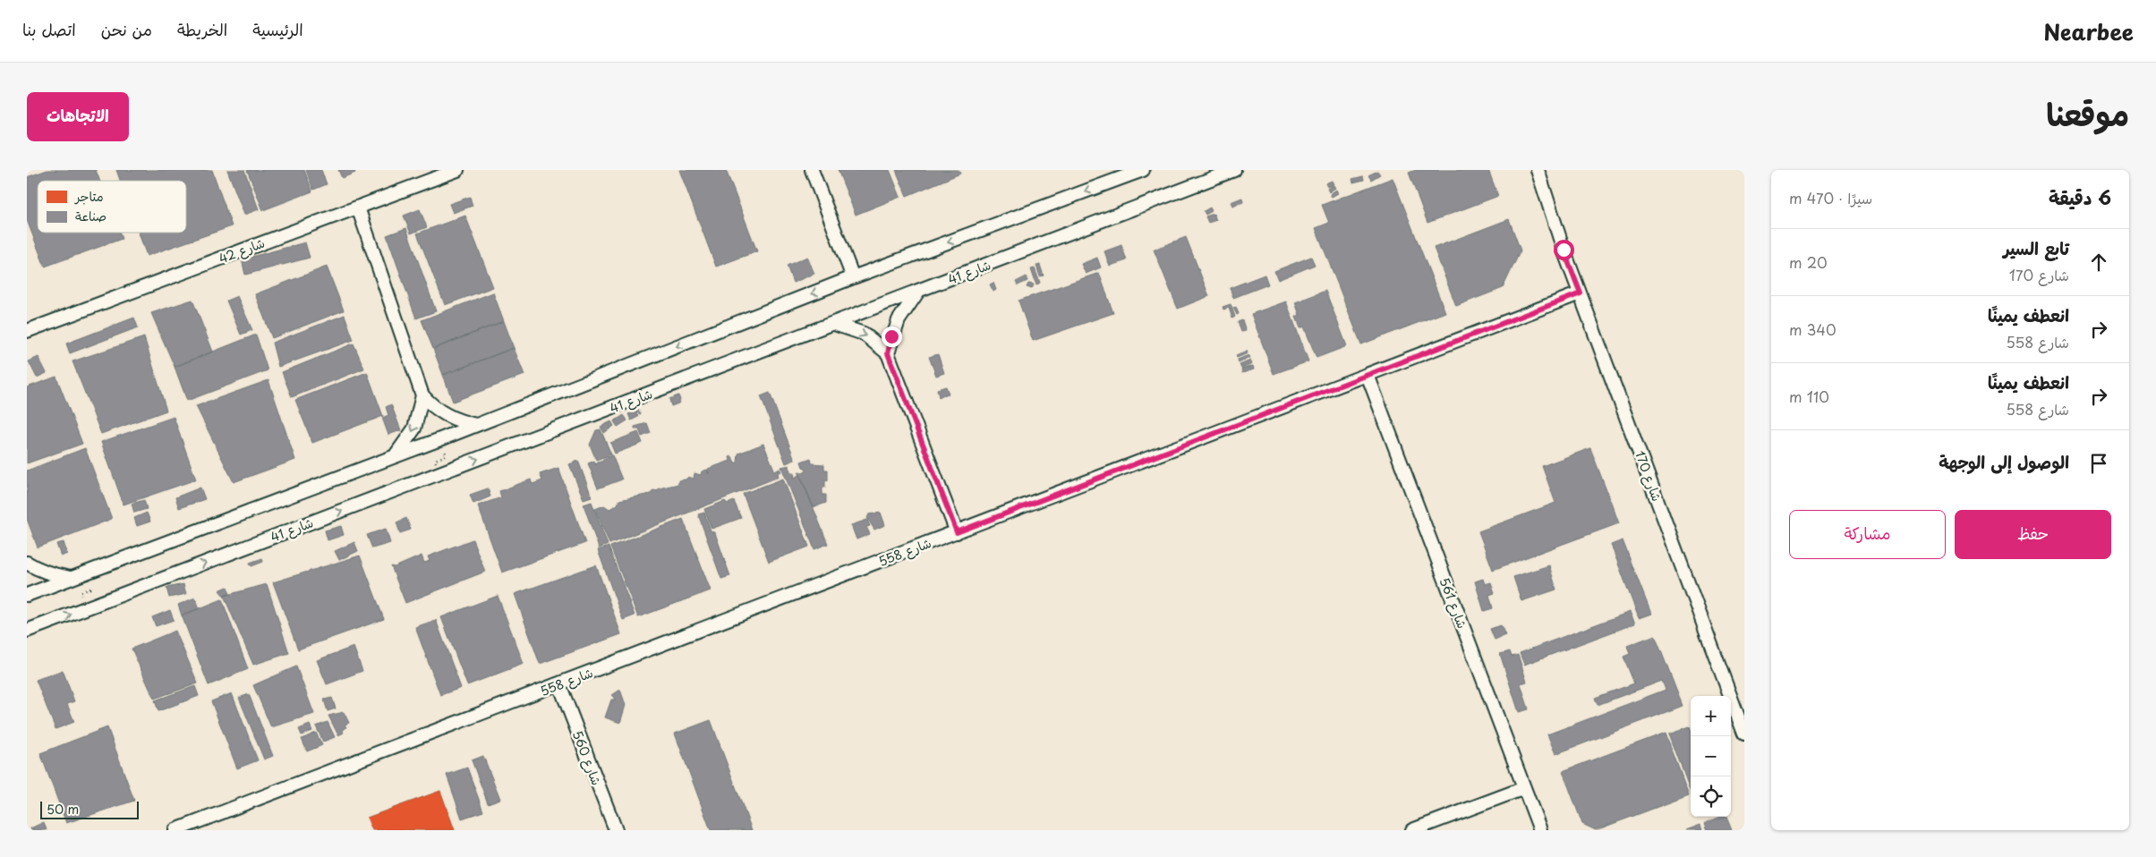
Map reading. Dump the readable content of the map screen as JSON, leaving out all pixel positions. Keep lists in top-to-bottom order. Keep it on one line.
{"streets":{"street":["شارع 42","شارع 41","شارع 170","شارع 558","شارع 561","شارع 560"]},"crossings":[["شارع 170","شارع 558"],["شارع 558","شارع 561"],["شارع 558","شارع 560"]],"legend":["متاجر","صناعة"],"scale_bar":"50 m","page":{"header":"Nearbee","nav":["الرئيسية","الخريطة","من نحن","اتصل بنا"],"title":"موقعنا","buttons":["الاتجاهات",["حفظ","مشاركة"]],"heading":["6 دقيقة","سيرًا · 470 m"],"list":[["تابع السير","شارع 170","20 m"],["انعطف يمينًا","شارع 558","340 m"],["انعطف يمينًا","شارع 558","110 m"],"الوصول إلى الوجهة"],"map_buttons":["+","−"],"scale":"50 m"}}
